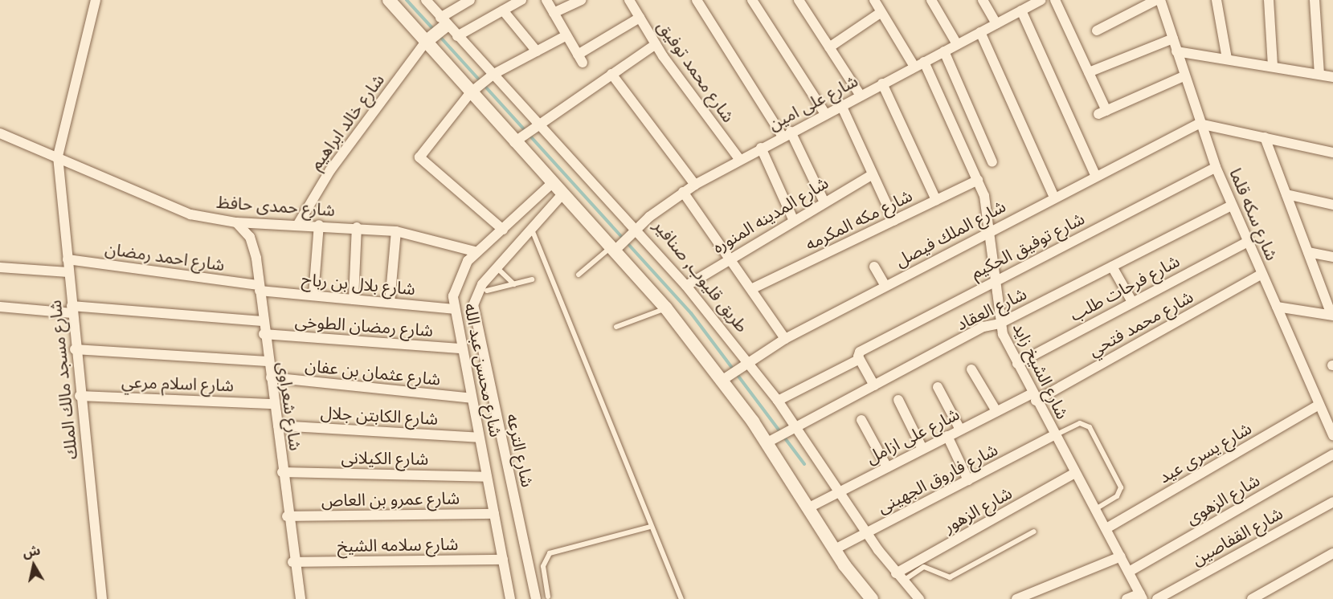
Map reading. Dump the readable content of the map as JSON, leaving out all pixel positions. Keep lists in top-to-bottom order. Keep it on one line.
{"streets":{"street":["شارع محمد توفيق","شارع على امين","شارع خالد ابراهيم","شارع حمدى حافظ","شارع سكه قلما","شارع المدينه المنوره","شارع مكه المكرمه","شارع الملك فيصل","شارع توفيق الحكيم","شارع احمد رمضان","طريق قليوب, صنافير","شارع بلال بن رباح","شارع فرحات طلب","شارع العقاد","شارع محمد فتحي","شارع رمضان الطوخى","شارع محسن عبد الله","شارع الشيخ زايد","شارع عثمان بن عفان","شارع مسجد مالك الملك","شارع اسلام مرعي","شارع شعراوى","شارع الكابتن جلال","شارع على ازامل","شارع الترعه","شارع يسرى عيد","شارع الكيلانى","شارع فاروق الجهينى","شارع عمرو بن العاص","شارع الزهوى","شارع الزهور","شارع القفاصين","شارع سلامه الشيخ"]},"crossings":[["شارع محمد توفيق","شارع على امين"],["شارع على امين","طريق قليوب, صنافير"],["شارع على امين","شارع الشيخ زايد"],["شارع خالد ابراهيم","شارع حمدى حافظ"],["شارع حمدى حافظ","شارع محسن عبد الله"],["شارع حمدى حافظ","شارع مسجد مالك الملك"],["شارع حمدى حافظ","شارع شعراوى"],["شارع سكه قلما","شارع الملك فيصل"],["شارع سكه قلما","شارع توفيق الحكيم"],["شارع سكه قلما","شارع فرحات طلب"],["شارع سكه قلما","شارع العقاد"],["شارع سكه قلما","شارع محمد فتحي"],["شارع سكه قلما","شارع يسرى عيد"],["شارع المدينه المنوره","طريق قليوب, صنافير"],["شارع مكه المكرمه","شارع الشيخ زايد"],["شارع الملك فيصل","طريق قليوب, صنافير"],["شارع الملك فيصل","شارع الشيخ زايد"],["شارع توفيق الحكيم","طريق قليوب, صنافير"],["شارع توفيق الحكيم","شارع الشيخ زايد"],["شارع احمد رمضان","شارع بلال بن رباح"],["شارع احمد رمضان","شارع مسجد مالك الملك"],["شارع احمد رمضان","شارع شعراوى"],["طريق قليوب, صنافير","شارع العقاد"],["طريق قليوب, صنافير","شارع على ازامل"],["طريق قليوب, صنافير","شارع فاروق الجهينى"],["طريق قليوب, صنافير","شارع الزهور"],["شارع بلال بن رباح","شارع محسن عبد الله"],["شارع بلال بن رباح","شارع شعراوى"],["شارع فرحات طلب","شارع الشيخ زايد"],["شارع العقاد","شارع الشيخ زايد"],["شارع محمد فتحي","شارع الشيخ زايد"],["شارع محمد فتحي","شارع على ازامل"],["شارع رمضان الطوخى","شارع محسن عبد الله"],["شارع رمضان الطوخى","شارع شعراوى"],["شارع محسن عبد الله","شارع عثمان بن عفان"],["شارع محسن عبد الله","شارع الكابتن جلال"],["شارع محسن عبد الله","شارع الكيلانى"],["شارع محسن عبد الله","شارع عمرو بن العاص"],["شارع محسن عبد الله","شارع سلامه الشيخ"],["شارع الشيخ زايد","شارع على ازامل"],["شارع الشيخ زايد","شارع يسرى عيد"],["شارع الشيخ زايد","شارع فاروق الجهينى"],["شارع الشيخ زايد","شارع الزهوى"],["شارع الشيخ زايد","شارع الزهور"],["شارع عثمان بن عفان","شارع شعراوى"],["شارع مسجد مالك الملك","شارع اسلام مرعي"],["شارع اسلام مرعي","شارع شعراوى"],["شارع شعراوى","شارع الكابتن جلال"],["شارع شعراوى","شارع الكيلانى"],["شارع شعراوى","شارع عمرو بن العاص"],["شارع شعراوى","شارع سلامه الشيخ"]],"north":"top"}
